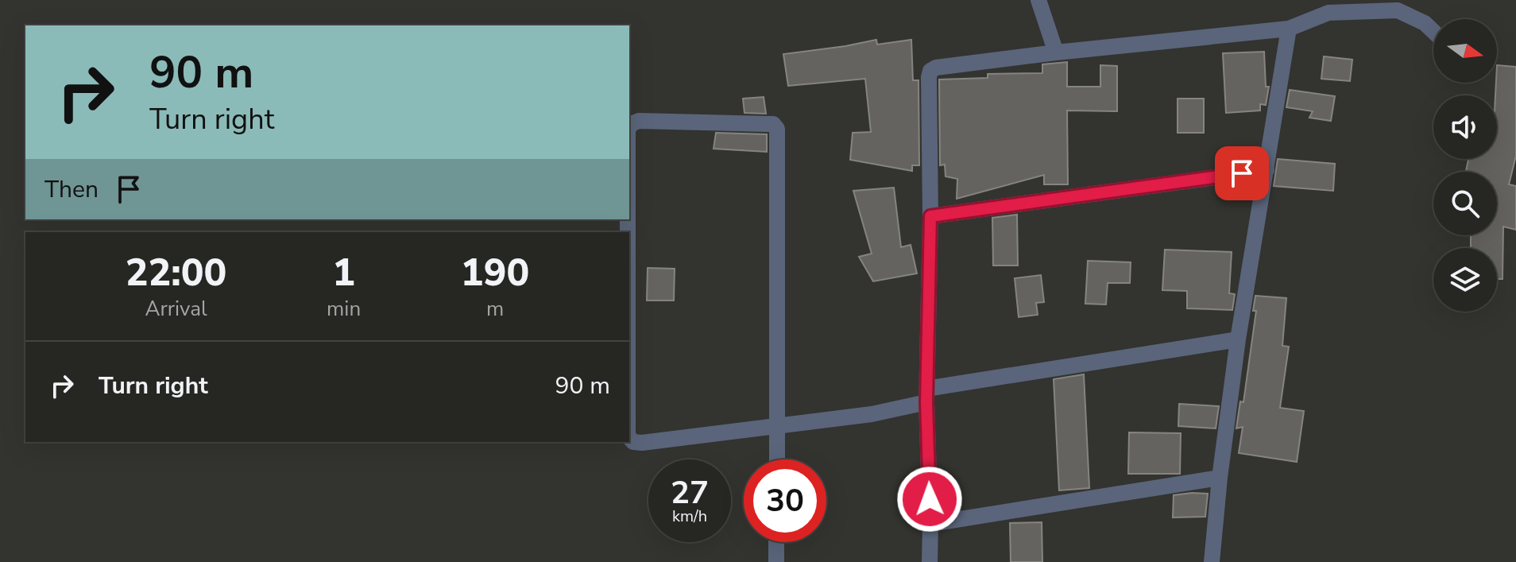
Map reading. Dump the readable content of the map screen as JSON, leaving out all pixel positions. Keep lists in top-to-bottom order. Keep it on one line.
{"north":"right","page":{"turn":["90 m","Turn right"],"then":"Then","eta":["22:00","Arrival","1","min","190","m"],"list":[{"name":"Turn right","value":"90 m"}],"speed":"27 km/h","limit":"30"}}
